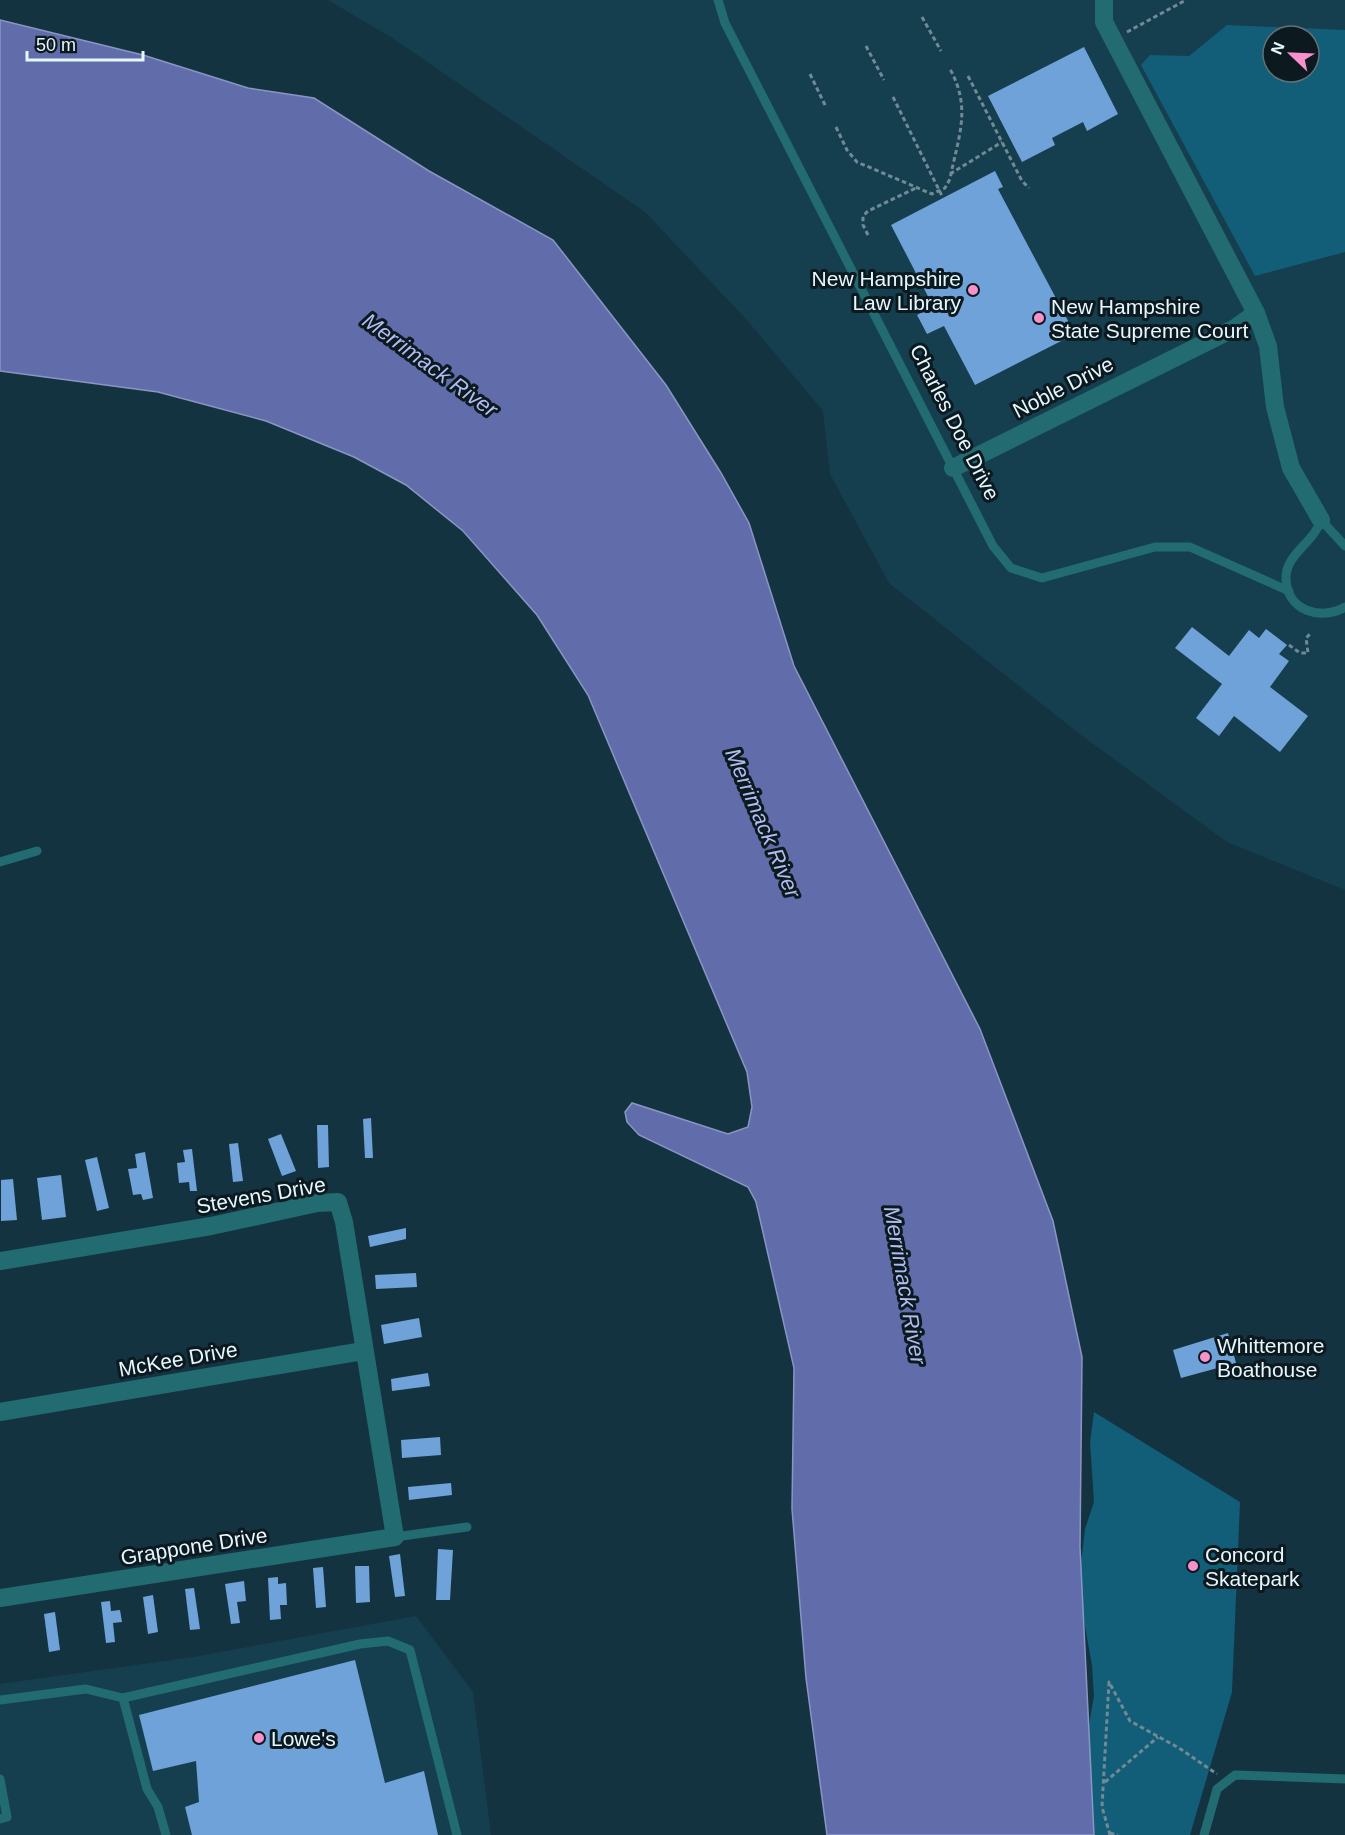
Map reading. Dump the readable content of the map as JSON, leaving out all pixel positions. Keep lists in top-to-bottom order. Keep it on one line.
{"streets":{"street":["Noble Drive","Stevens Drive","McKee Drive","Grappone Drive"],"lane":["Charles Doe Drive"]},"crossings":[["Noble Drive","Charles Doe Drive"],["Stevens Drive","McKee Drive"],["Stevens Drive","Grappone Drive"]],"water":["Merrimack River"],"places":["New Hampshire Law Library","New Hampshire State Supreme Court","Whittemore Boathouse","Concord Skatepark","Lowe's"],"scale_bar":"50 m","north":"top left"}
